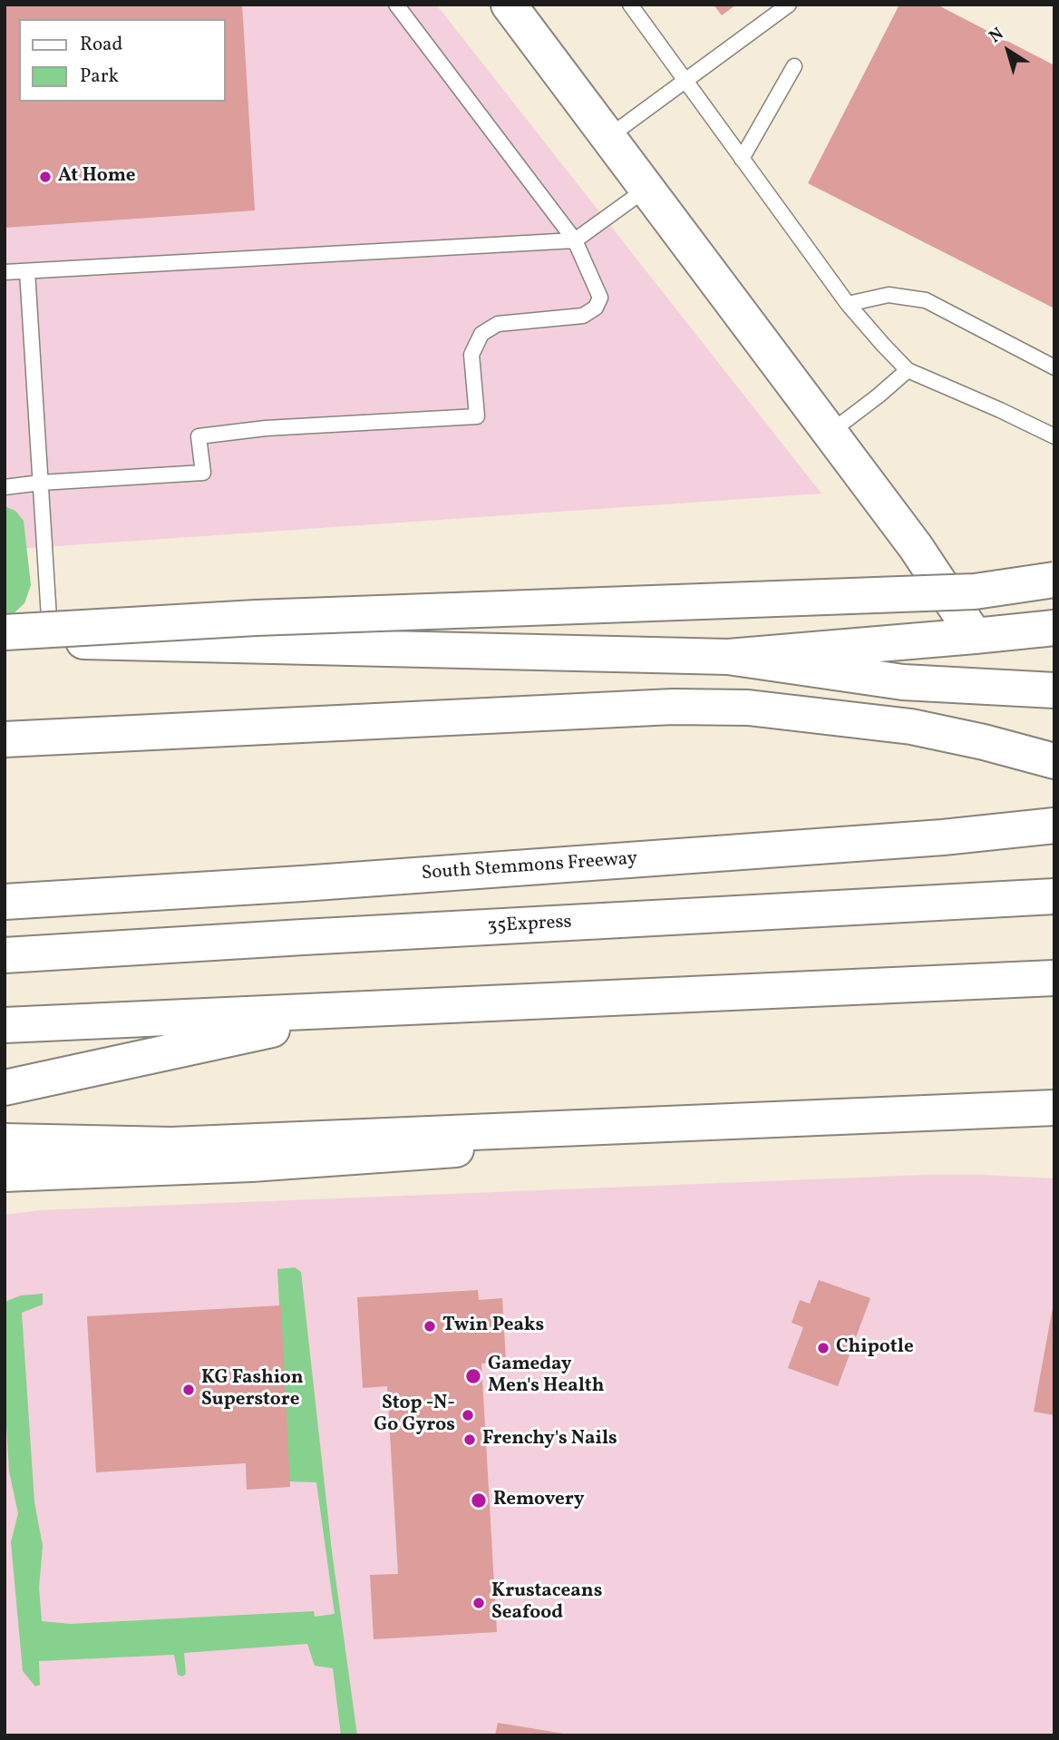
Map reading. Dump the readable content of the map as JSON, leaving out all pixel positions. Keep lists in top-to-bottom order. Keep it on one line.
{"streets":{"main road":["South Stemmons Freeway","35Express"]},"places":["At Home","Twin Peaks","Chipotle","Gameday Men's Health","KG Fashion Superstore","Stop -N- Go Gyros","Frenchy's Nails","Removery","Krustaceans Seafood"],"legend":["Road","Park"],"north":"top left"}
